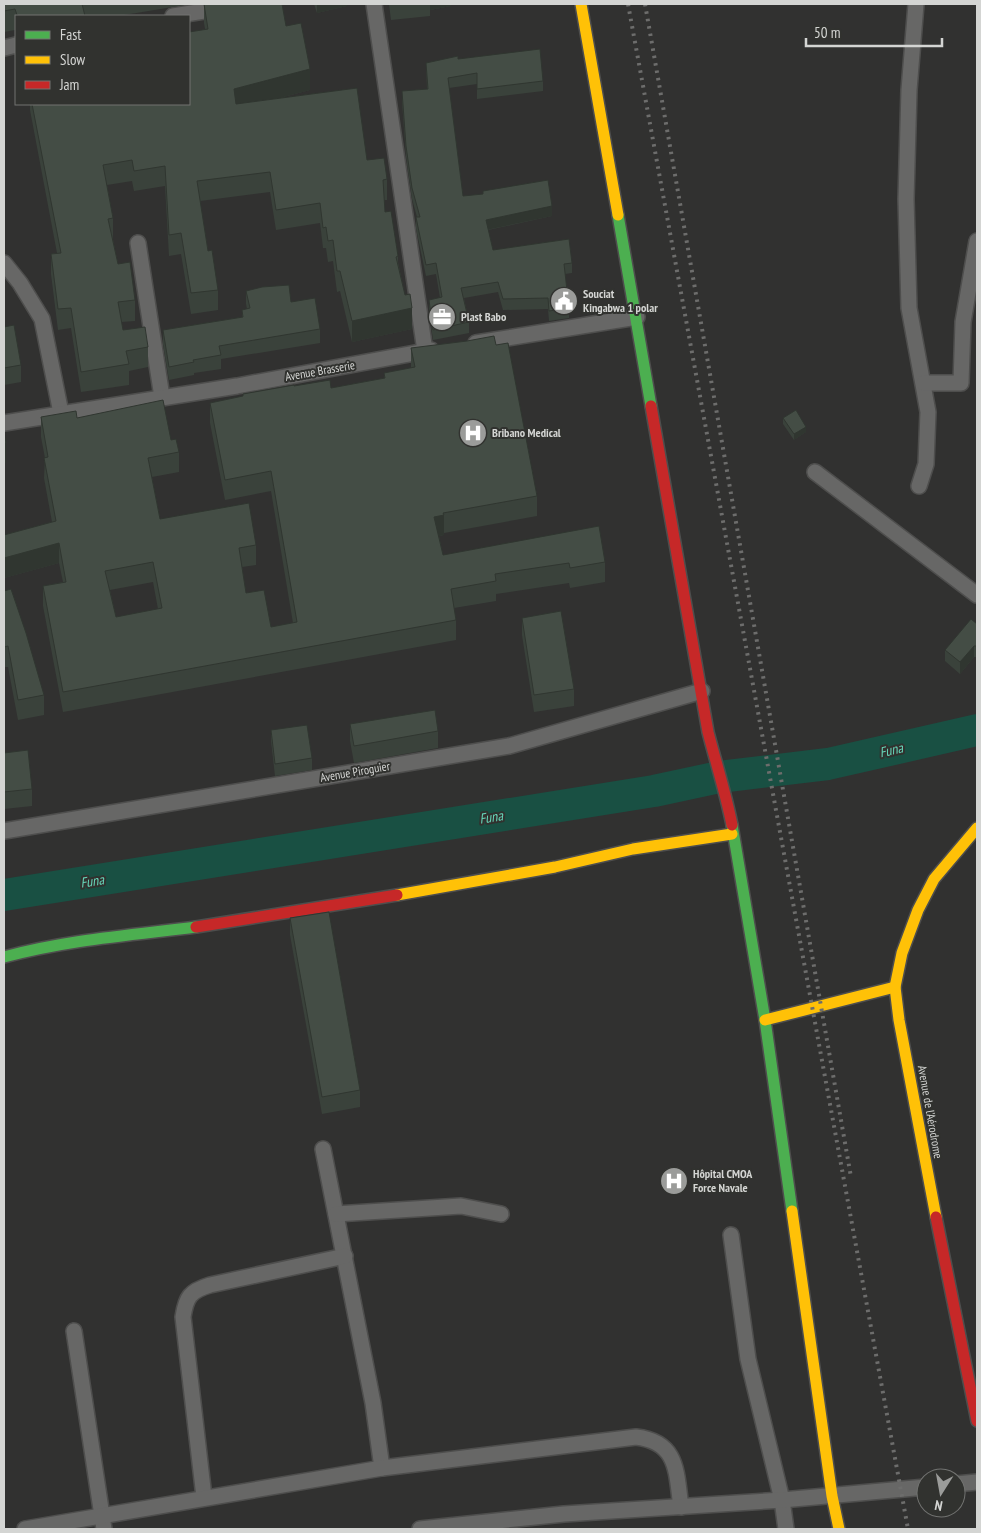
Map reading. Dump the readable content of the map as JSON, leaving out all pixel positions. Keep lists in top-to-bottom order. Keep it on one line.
{"streets":{"main road":["Avenue de l’Aérodrome"],"street":["Avenue Brasserie","Avenue Piroguier"]},"water":["Funa"],"places":{"public building":["Souciat Kingabwa 1 polar"],"office":["Plast Babo"],"hospital":["Bribano Medical","Hôpital CMOA Force Navale"]},"legend":["Fast","Slow","Jam"],"scale_bar":"50 m","north":"bottom"}
